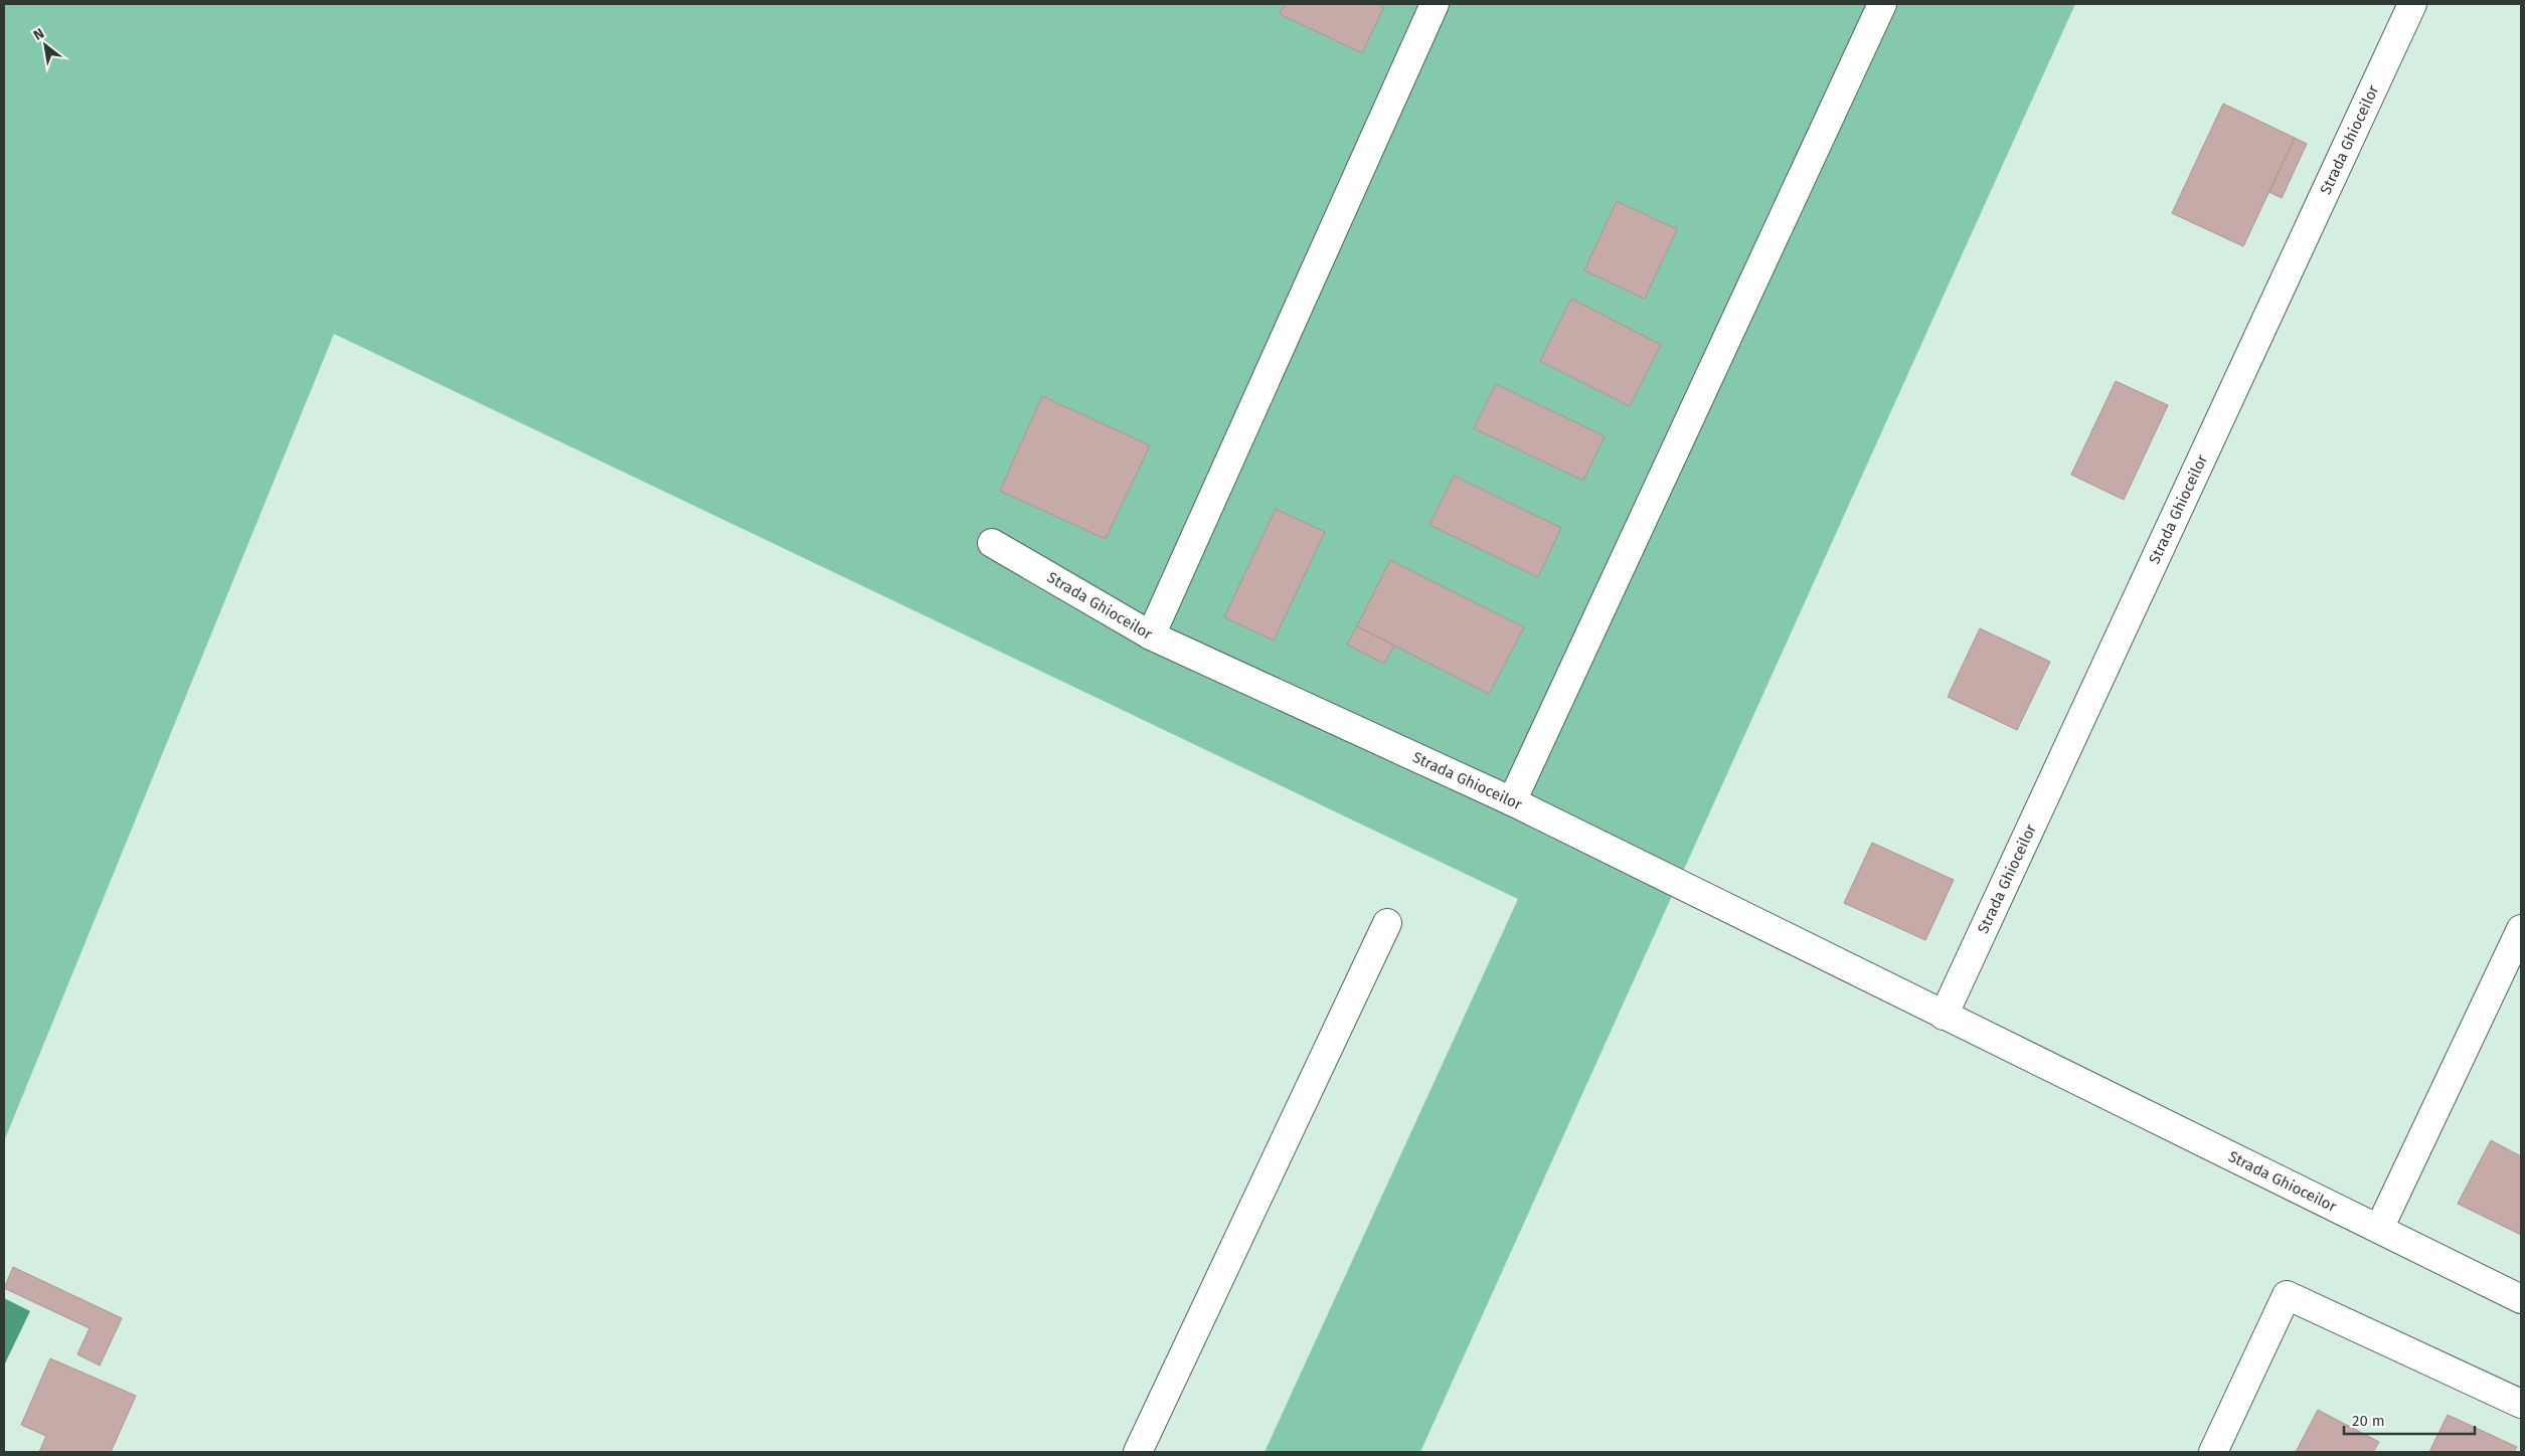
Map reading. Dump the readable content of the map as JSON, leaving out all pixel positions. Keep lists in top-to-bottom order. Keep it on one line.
{"streets":{"street":["Strada Ghioceilor"]},"scale_bar":"20 m","north":"top left"}
